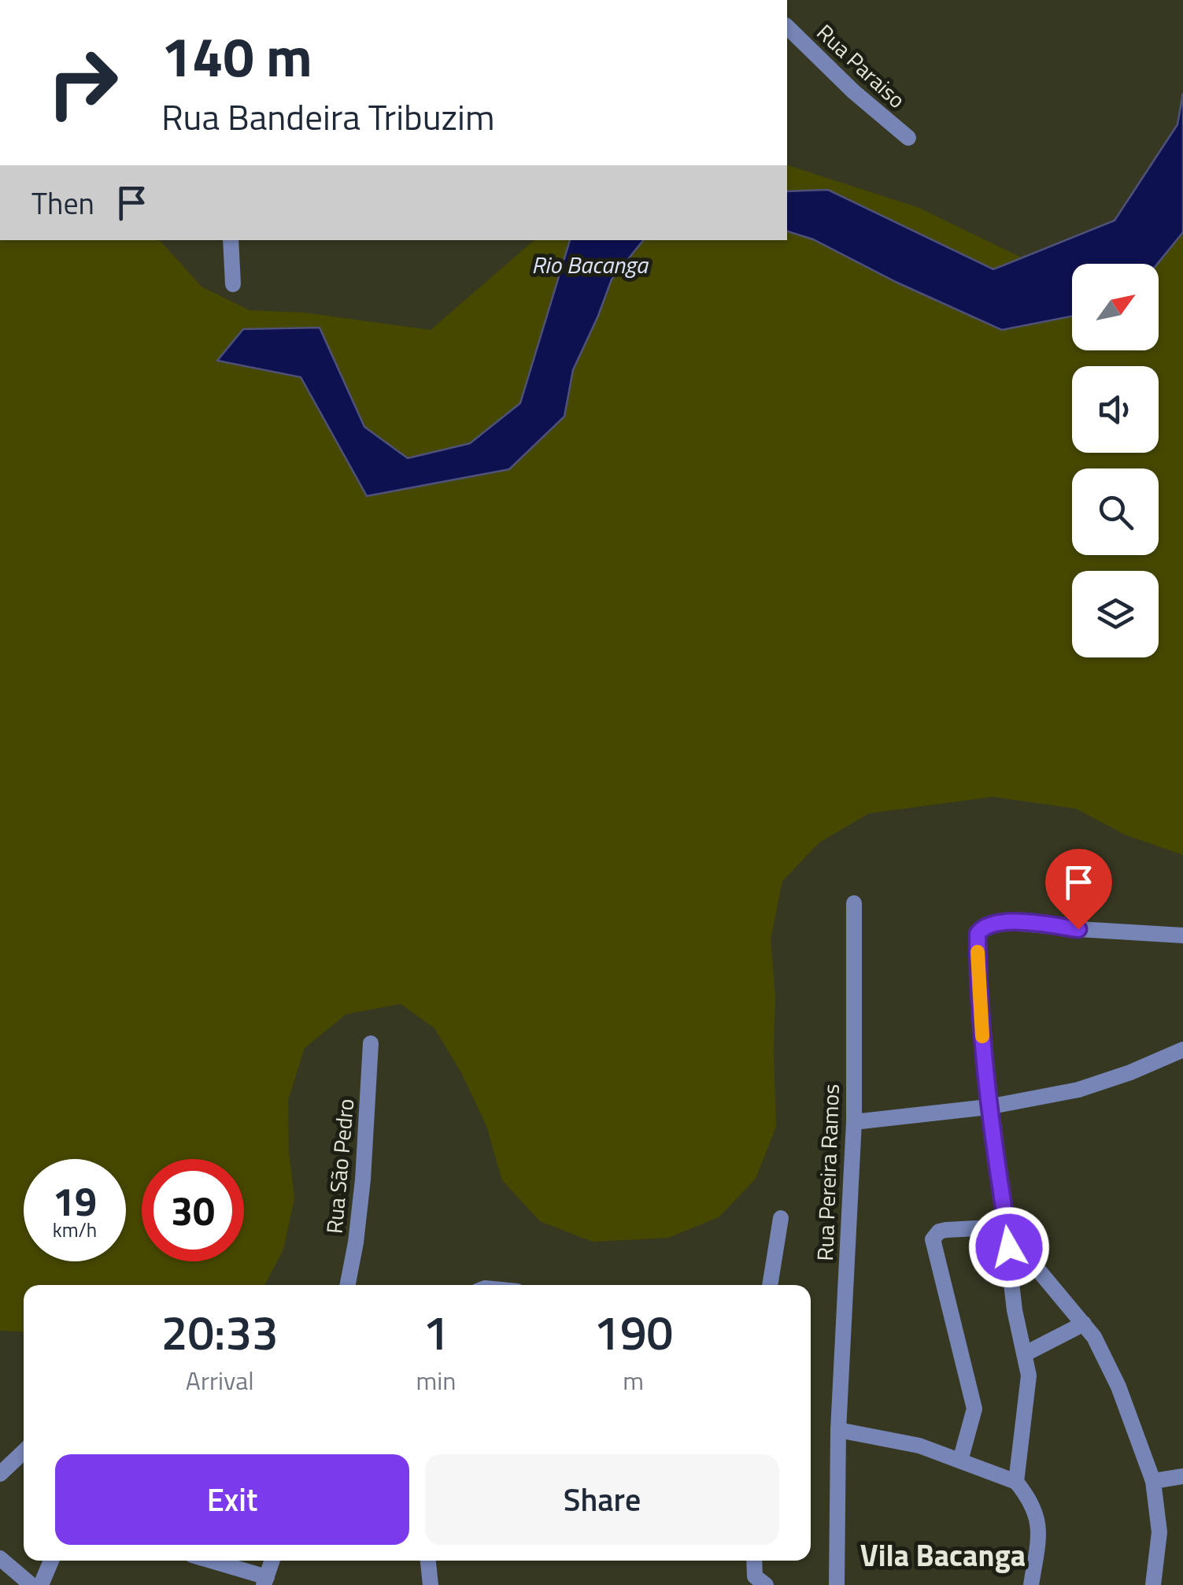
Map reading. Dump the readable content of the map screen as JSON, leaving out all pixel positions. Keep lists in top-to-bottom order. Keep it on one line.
{"streets":{"street":["Rua Paraiso","Rua São Pedro","Rua Pereira Ramos"]},"districts":["Vila Bacanga"],"water":["Rio Bacanga"],"north":"top right","page":{"turn":["140 m","Rua Bandeira Tribuzim"],"then":"Then","speed":"19 km/h","limit":"30","eta":["20:33","Arrival","1","min","190","m"],"buttons":["Exit","Share"]}}
